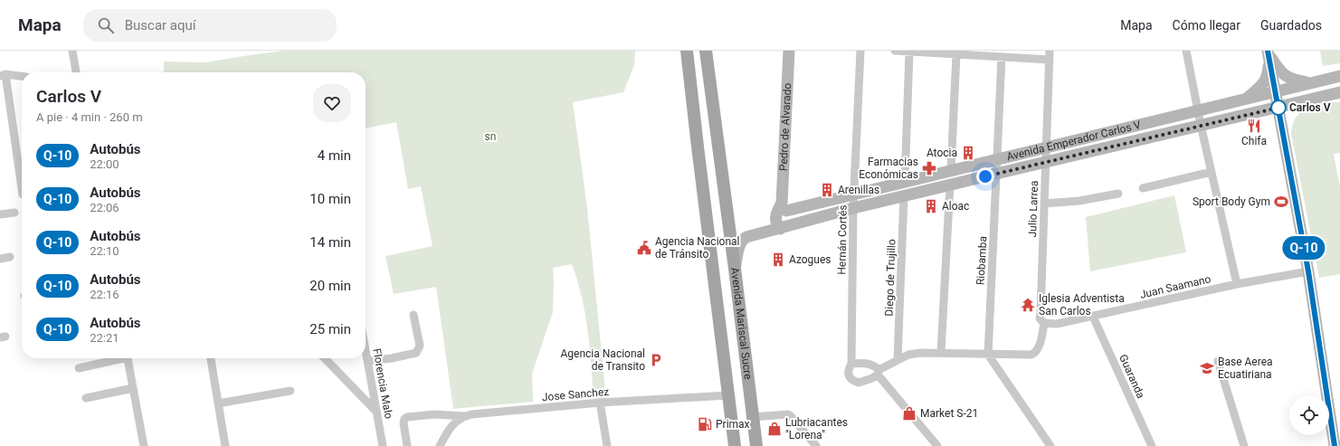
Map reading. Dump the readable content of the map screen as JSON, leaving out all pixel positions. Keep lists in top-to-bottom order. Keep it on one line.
{"streets":{"main road":["Pedro de Alvarado","Avenida Emperador Carlos V","Avenida Mariscal Sucre"],"street":["Julio Larrea","Hernán Cortés","Riobamba","Diego de Trujillo","Juan Saamano","Guaranda","Florencia Malo","Jose Sanchez"]},"crossings":[["Pedro de Alvarado","Avenida Emperador Carlos V"],["Avenida Emperador Carlos V","Julio Larrea"],["Avenida Emperador Carlos V","Hernán Cortés"],["Avenida Emperador Carlos V","Riobamba"],["Avenida Emperador Carlos V","Diego de Trujillo"],["Avenida Emperador Carlos V","Avenida Mariscal Sucre"],["Julio Larrea","Juan Saamano"],["Juan Saamano","Guaranda"],["Avenida Mariscal Sucre","Jose Sanchez"]],"parks":["sn"],"places":{"other":["Carlos V"],"restaurant":["Chifa"],"building":["Atocia","Arenillas","Aloac","Azogues"],"pharmacy":["Farmacias Económicas"],"sports":["Sport Body Gym"],"public building":["Agencia Nacional de Tránsito"],"temple":["Iglesia Adventista San Carlos"],"parking":["Agencia Nacional de Transito"],"school or university":["Base Aerea Ecuatiriana"],"shop":["Market S-21","Lubriacantes \"Lorena\""],"fuel station":["Primax"]},"lines":["bus line Q-10"],"page":{"header":"Mapa","search":"Buscar aquí","nav":["Mapa","Cómo llegar","Guardados"],"on_map":"Q-10","heading":["Carlos V","A pie · 4 min · 260 m"],"list":[{"mark":"Q-10","name":"Autobús","note":"22:00","value":"4 min"},{"mark":"Q-10","name":"Autobús","note":"22:06","value":"10 min"},{"mark":"Q-10","name":"Autobús","note":"22:10","value":"14 min"},{"mark":"Q-10","name":"Autobús","note":"22:16","value":"20 min"},{"mark":"Q-10","name":"Autobús","note":"22:21","value":"25 min"}]}}
